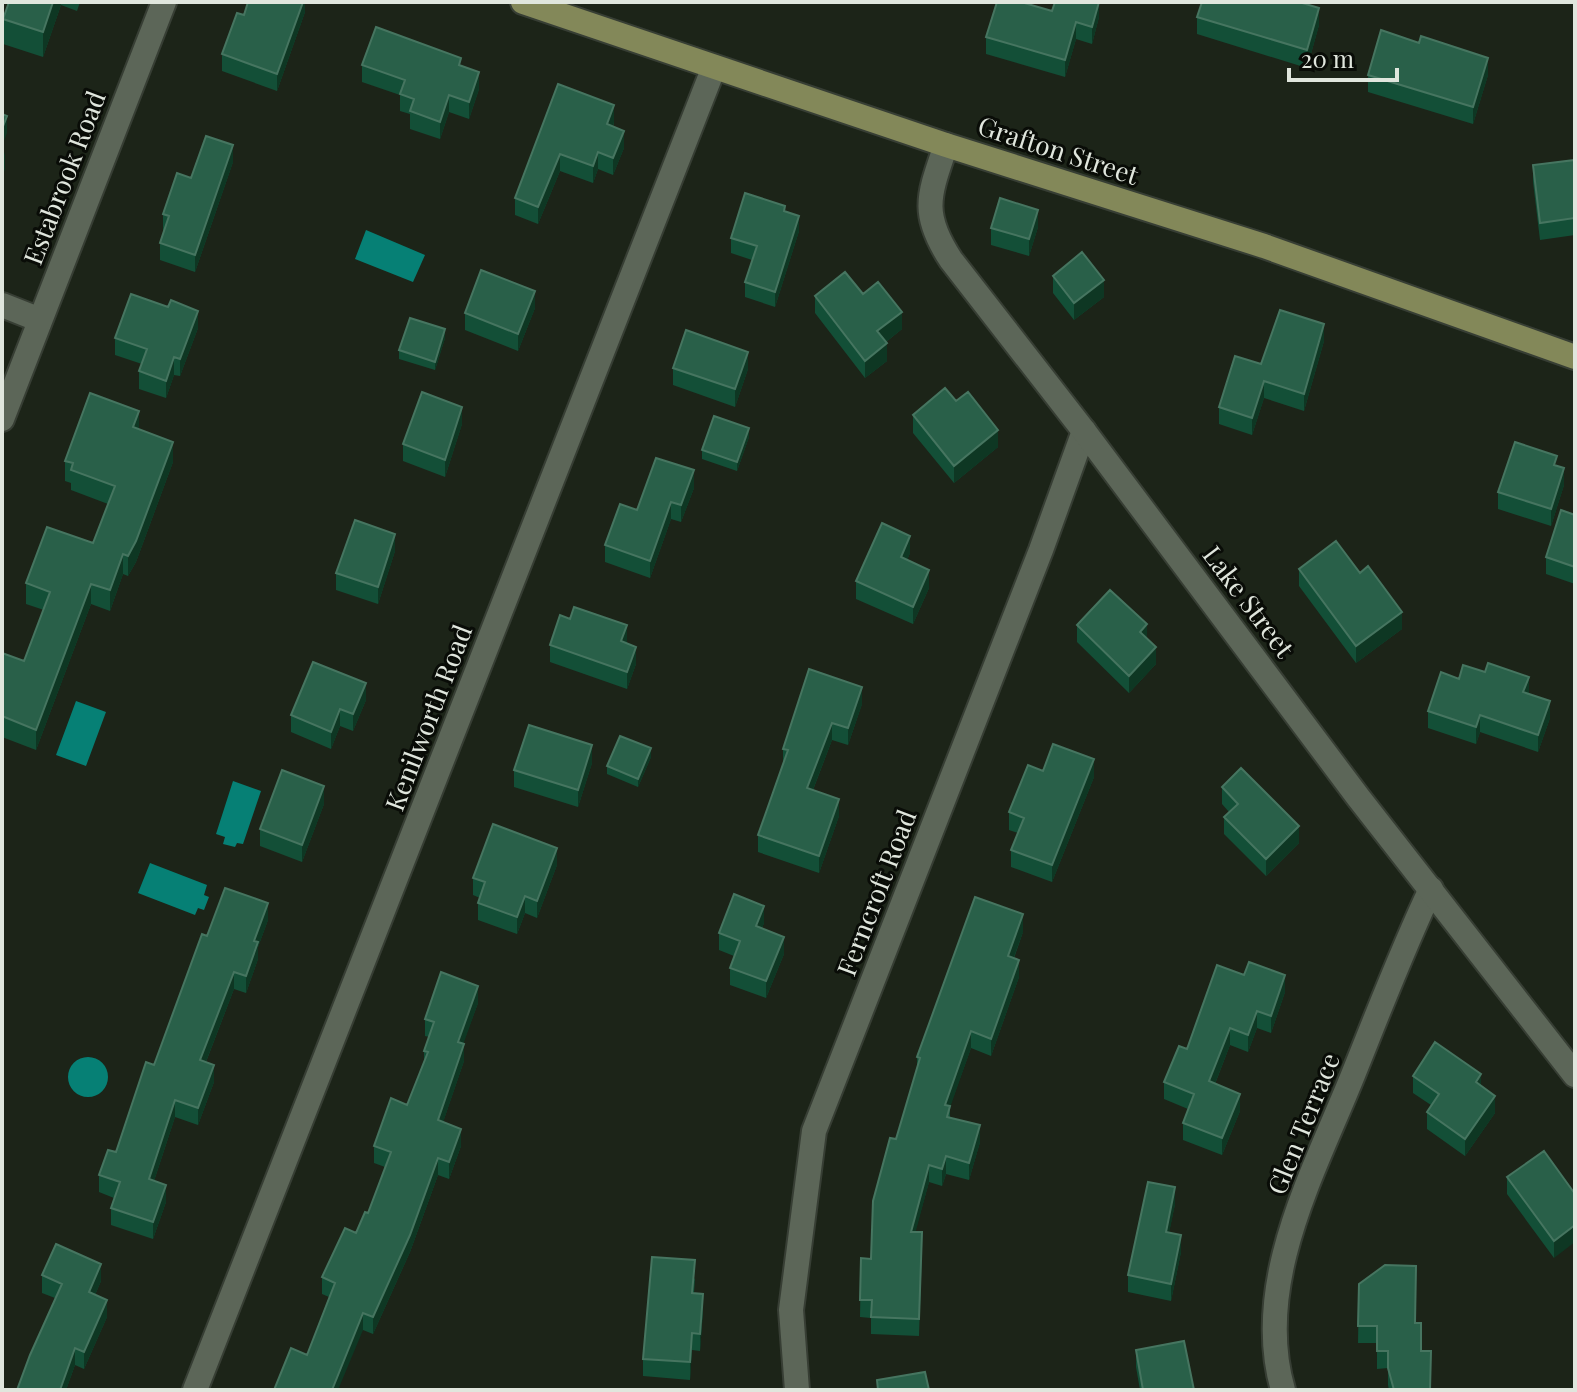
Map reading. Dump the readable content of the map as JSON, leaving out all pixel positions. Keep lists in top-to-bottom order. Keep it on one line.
{"streets":{"main road":["Grafton Street"],"street":["Estabrook Road","Lake Street","Kenilworth Road","Ferncroft Road","Glen Terrace"]},"crossings":[["Grafton Street","Lake Street"],["Grafton Street","Kenilworth Road"],["Lake Street","Ferncroft Road"],["Lake Street","Glen Terrace"]],"scale_bar":"20 m"}
